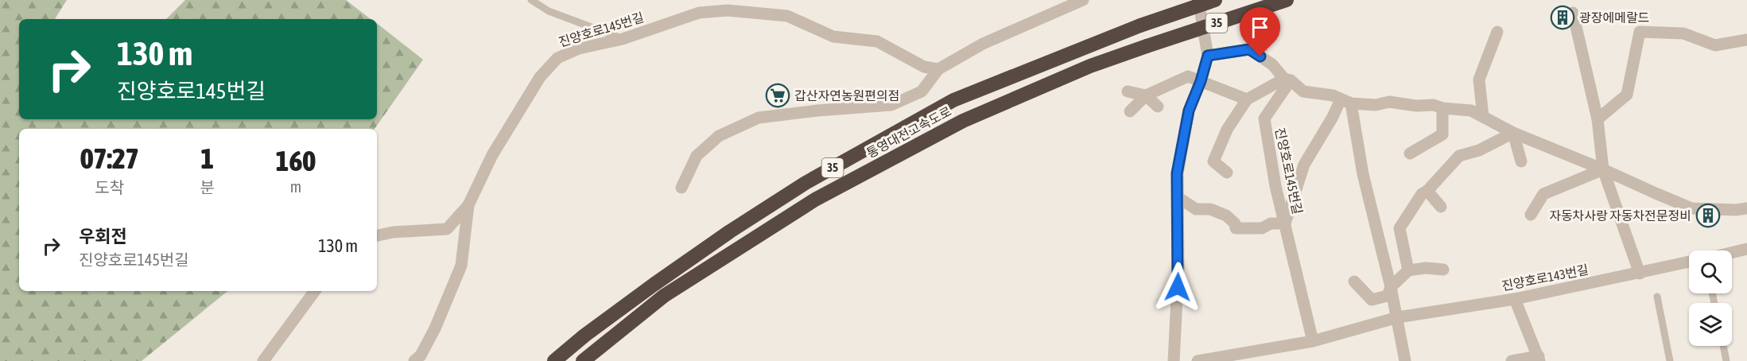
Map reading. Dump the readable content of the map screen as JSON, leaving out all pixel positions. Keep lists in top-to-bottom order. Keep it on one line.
{"streets":{"highway":["35","통영대전고속도로"],"street":["진양호로145번길","진양호로143번길"]},"places":{"building":["광장에메랄드","자동차사랑 자동차전문정비"],"supermarket":["갑산자연농원편의점"]},"page":{"turn":["130 m","진양호로145번길"],"eta":["07:27","도착","1","분","160","m"],"list":[{"name":"우회전","note":"진양호로145번길","value":"130 m"}]}}
